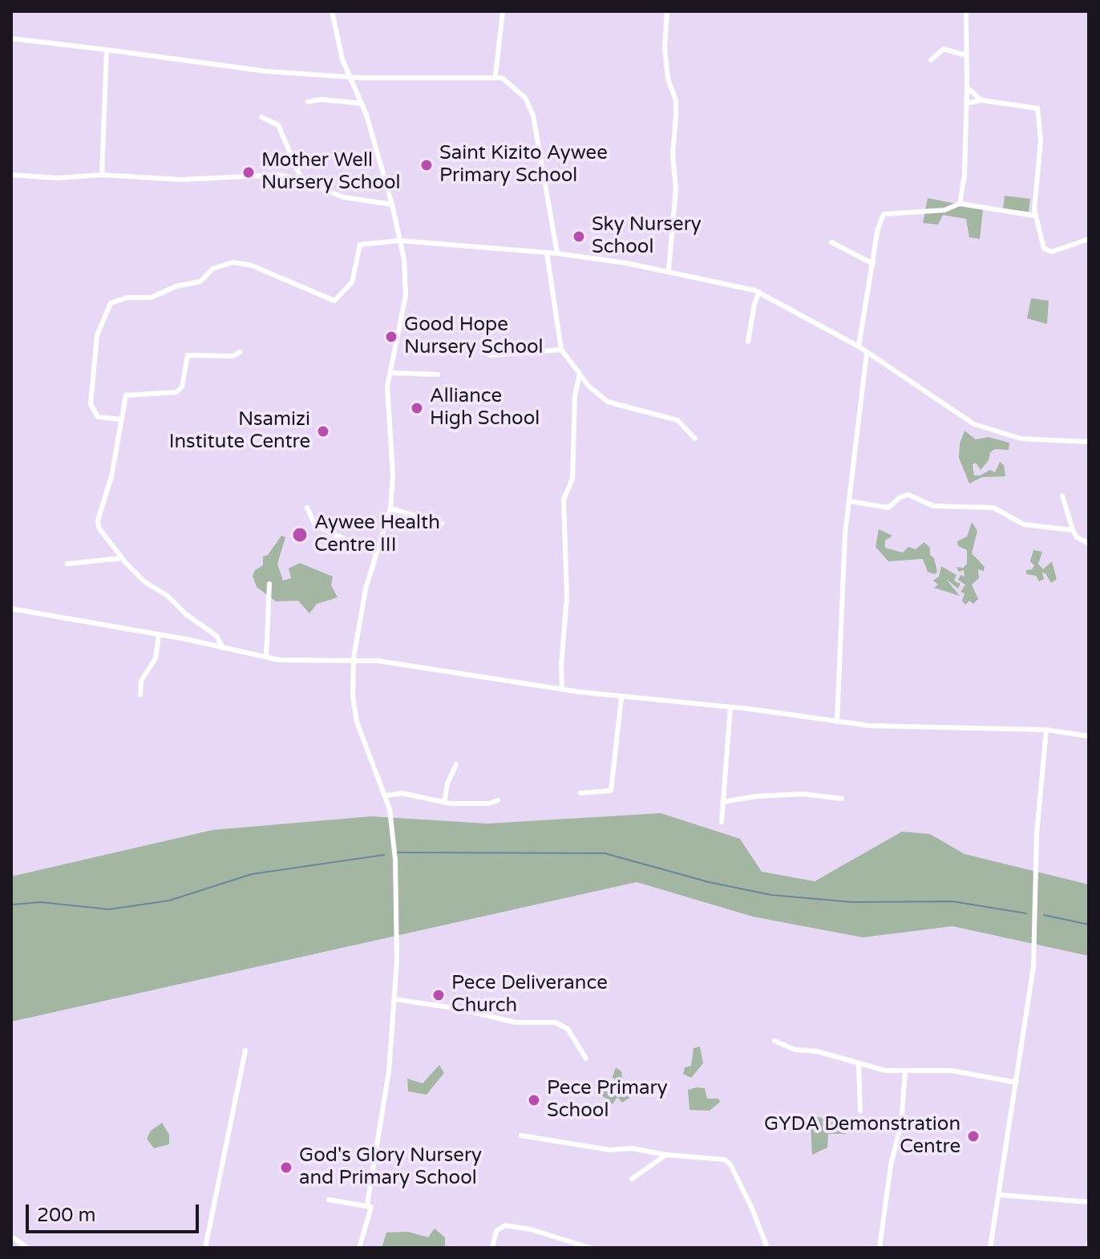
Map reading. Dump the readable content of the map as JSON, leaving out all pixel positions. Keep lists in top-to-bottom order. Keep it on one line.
{"places":["Saint Kizito Aywee Primary School","Mother Well Nursery School","Sky Nursery School","Good Hope Nursery School","Alliance High School","Nsamizi Institute Centre","Aywee Health Centre III","Pece Deliverance Church","Pece Primary School","GYDA Demonstration Centre","God's Glory Nursery and Primary School"],"scale_bar":"200 m"}
